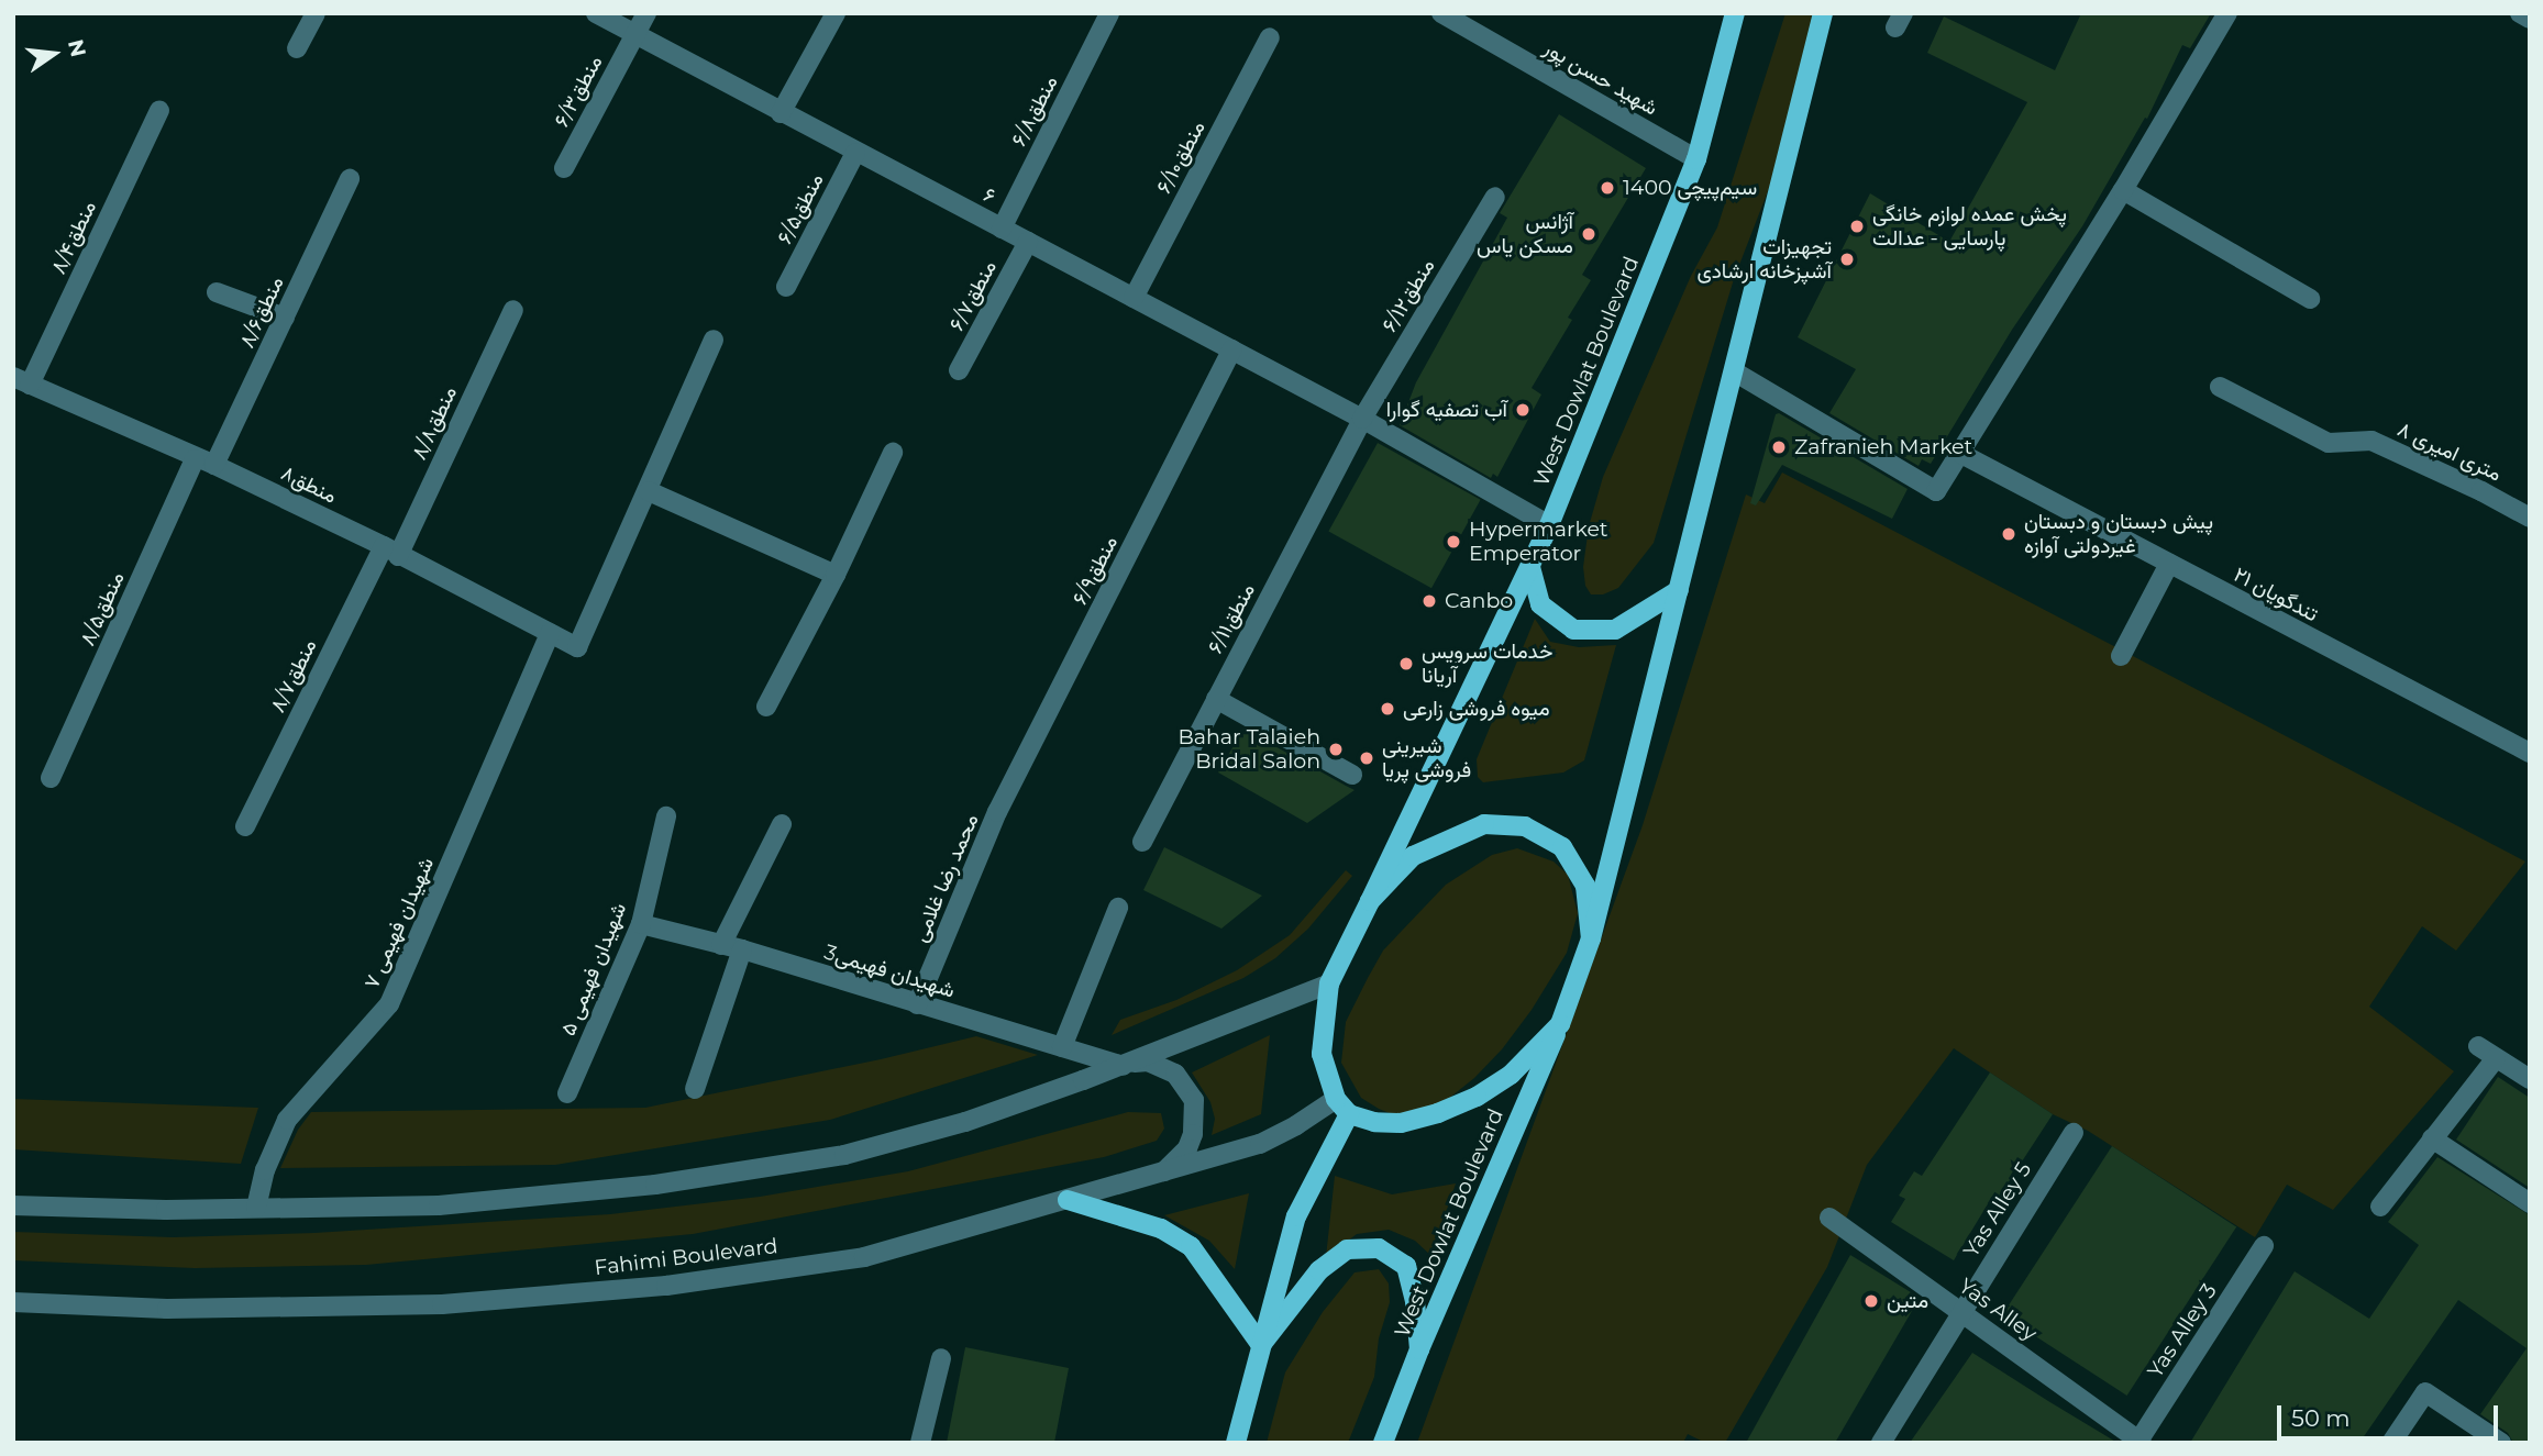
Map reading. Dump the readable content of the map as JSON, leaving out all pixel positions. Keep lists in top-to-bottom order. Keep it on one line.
{"streets":{"main road":["West Dowlat Boulevard"],"street":["شهید حسن پور","منطق۶/۳","منطق۶/۸","منطق۶/۱۰","۶","منطق۶/۵","منطق۸/۴","منطق۶/۷","منطق۶/۱۲","منطق۸/۶","منطق۸/۸","۸ متری امیری","منطق۸","منطق۶/۹","۲۱ تندگویان","منطق۸/۵","منطق۶/۱۱","منطق۸/۷","محمد رضا غلامی","شهیدان فهیمی ۷","شهیدان فهیمی ۵","3شهیدان فهیمی","Yas Alley 5","Fahimi Boulevard","Yas Alley","Yas Alley 3"]},"crossings":[["شهید حسن پور","West Dowlat Boulevard"],["منطق۶/۳","۶"],["منطق۶/۸","۶"],["منطق۶/۱۰","۶"],["۶","منطق۶/۵"],["۶","منطق۶/۷"],["۶","منطق۶/۱۲"],["۶","West Dowlat Boulevard"],["۶","منطق۶/۹"],["۶","منطق۶/۱۱"],["منطق۸/۴","منطق۸"],["منطق۶/۱۲","منطق۶/۱۱"],["منطق۸/۶","منطق۸"],["منطق۸/۶","منطق۸/۵"],["منطق۸/۸","منطق۸"],["منطق۸/۸","منطق۸/۷"],["منطق۸","منطق۸/۵"],["منطق۸","منطق۸/۷"],["منطق۸","شهیدان فهیمی ۷"],["منطق۶/۹","محمد رضا غلامی"],["محمد رضا غلامی","3شهیدان فهیمی"],["شهیدان فهیمی ۵","3شهیدان فهیمی"],["3شهیدان فهیمی","Fahimi Boulevard"],["Yas Alley 5","Yas Alley"],["Yas Alley","Yas Alley 3"]],"places":["سیم‌پیچی 1400","پخش عمده لوازم خانگی پارسایی - عدالت","آژانس مسکن یاس","تجهیزات آشپزخانه ارشادی","آب تصفیه گوارا","Zafranieh Market","پیش دبستان و دبستان غیردولتی آوازه","Hypermarket Emperator","Canbo","خدمات سرویس آریانا","میوه فروشی زارعی","Bahar Talaieh Bridal Salon","شیرینی فروشی پریا","متین"],"scale_bar":"50 m","north":"right"}
